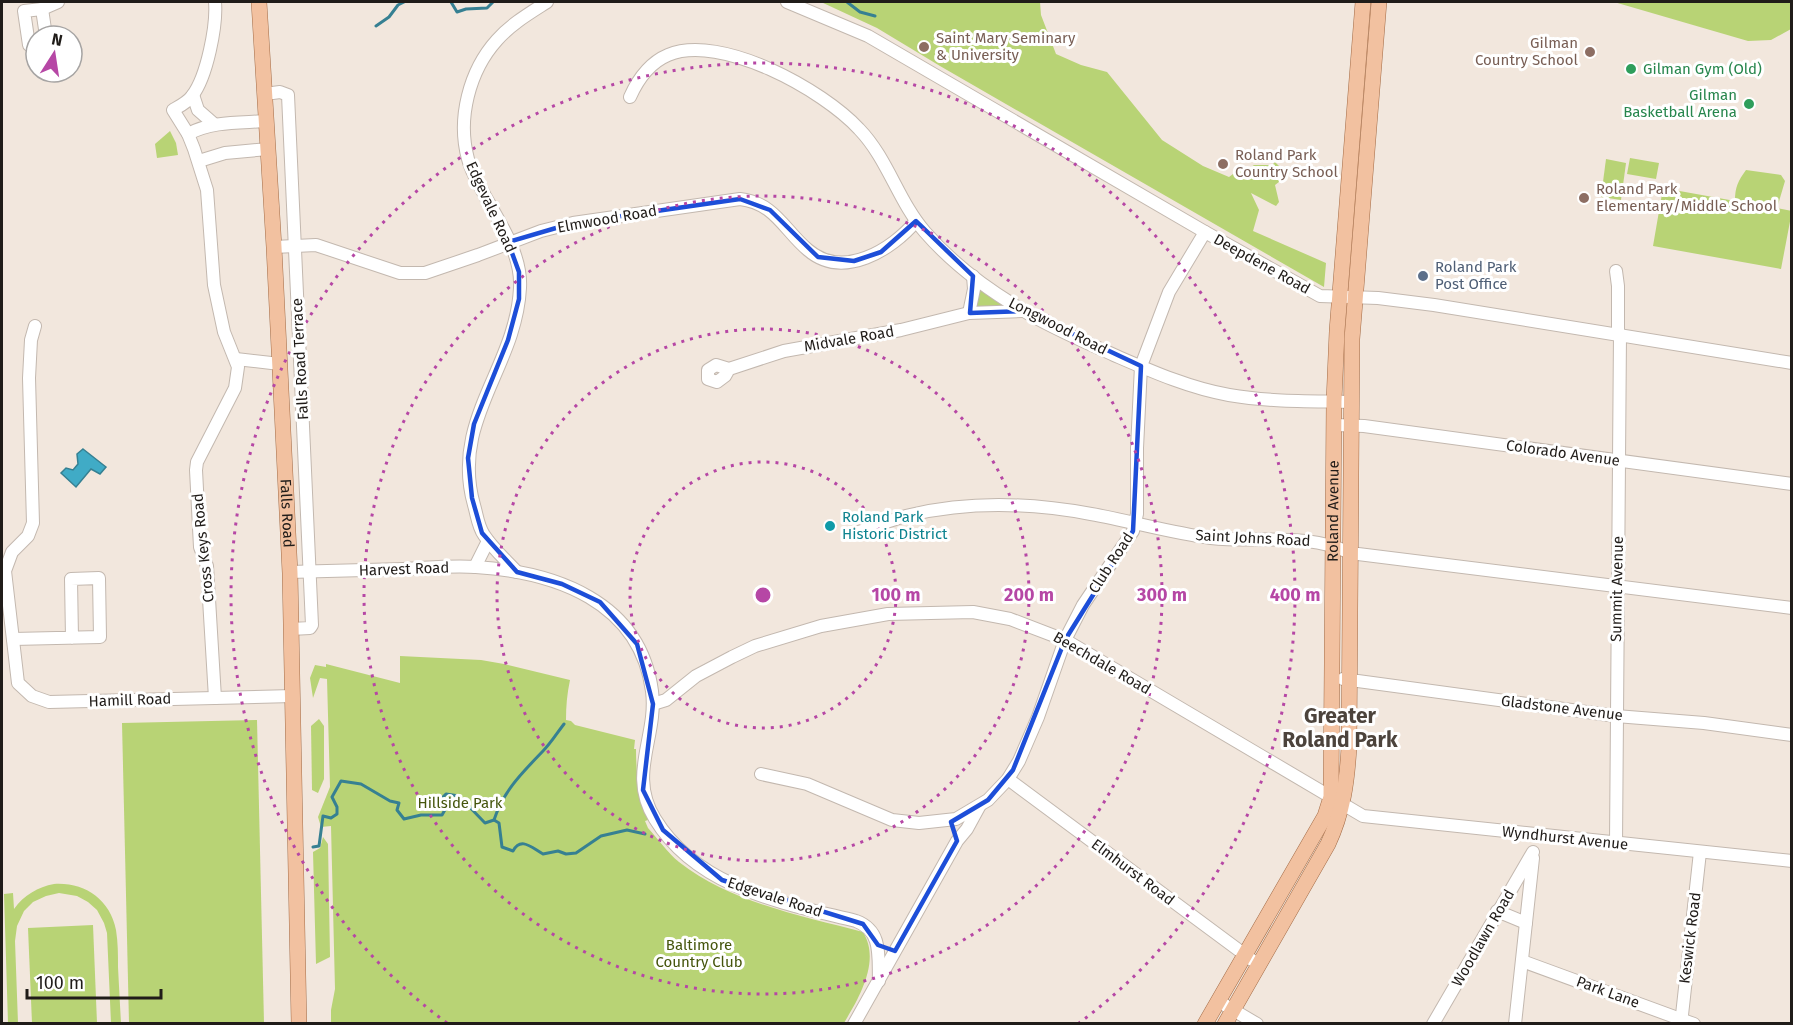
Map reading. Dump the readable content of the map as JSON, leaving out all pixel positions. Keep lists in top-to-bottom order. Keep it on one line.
{"streets":{"main road":["Roland Avenue","Falls Road"],"street":["Edgevale Road","Elmwood Road","Deepdene Road","Longwood Road","Midvale Road","Falls Road Terrace","Colorado Avenue","Saint Johns Road","Cross Keys Road","Club Road","Harvest Road","Summit Avenue","Beechdale Road","Hamill Road","Gladstone Avenue","Wyndhurst Avenue","Elmhurst Road","Woodlawn Road","Keswick Road","Park Lane"]},"crossings":[["Edgevale Road","Elmwood Road"],["Edgevale Road","Harvest Road"],["Edgevale Road","Beechdale Road"],["Elmwood Road","Longwood Road"],["Elmwood Road","Falls Road Terrace"],["Elmwood Road","Falls Road"],["Deepdene Road","Roland Avenue"],["Deepdene Road","Club Road"],["Deepdene Road","Summit Avenue"],["Longwood Road","Midvale Road"],["Longwood Road","Roland Avenue"],["Longwood Road","Club Road"],["Falls Road Terrace","Falls Road"],["Falls Road Terrace","Harvest Road"],["Colorado Avenue","Roland Avenue"],["Colorado Avenue","Summit Avenue"],["Roland Avenue","Saint Johns Road"],["Roland Avenue","Beechdale Road"],["Roland Avenue","Gladstone Avenue"],["Roland Avenue","Wyndhurst Avenue"],["Roland Avenue","Elmhurst Road"],["Falls Road","Harvest Road"],["Falls Road","Hamill Road"],["Saint Johns Road","Club Road"],["Saint Johns Road","Summit Avenue"],["Cross Keys Road","Hamill Road"],["Club Road","Beechdale Road"],["Club Road","Elmhurst Road"],["Summit Avenue","Gladstone Avenue"],["Summit Avenue","Wyndhurst Avenue"],["Beechdale Road","Wyndhurst Avenue"],["Wyndhurst Avenue","Keswick Road"],["Keswick Road","Park Lane"]],"districts":["Greater Roland Park"],"parks":["Hillside Park","Baltimore Country Club"],"places":["Saint Mary Seminary & University","Gilman Country School","Gilman Gym (Old)","Gilman Basketball Arena","Roland Park Country School","Roland Park Elementary/Middle School","Roland Park Post Office","Roland Park Historic District"],"scale_bar":"100 m","north":"top","rings":["100 m","200 m","300 m","400 m"]}
